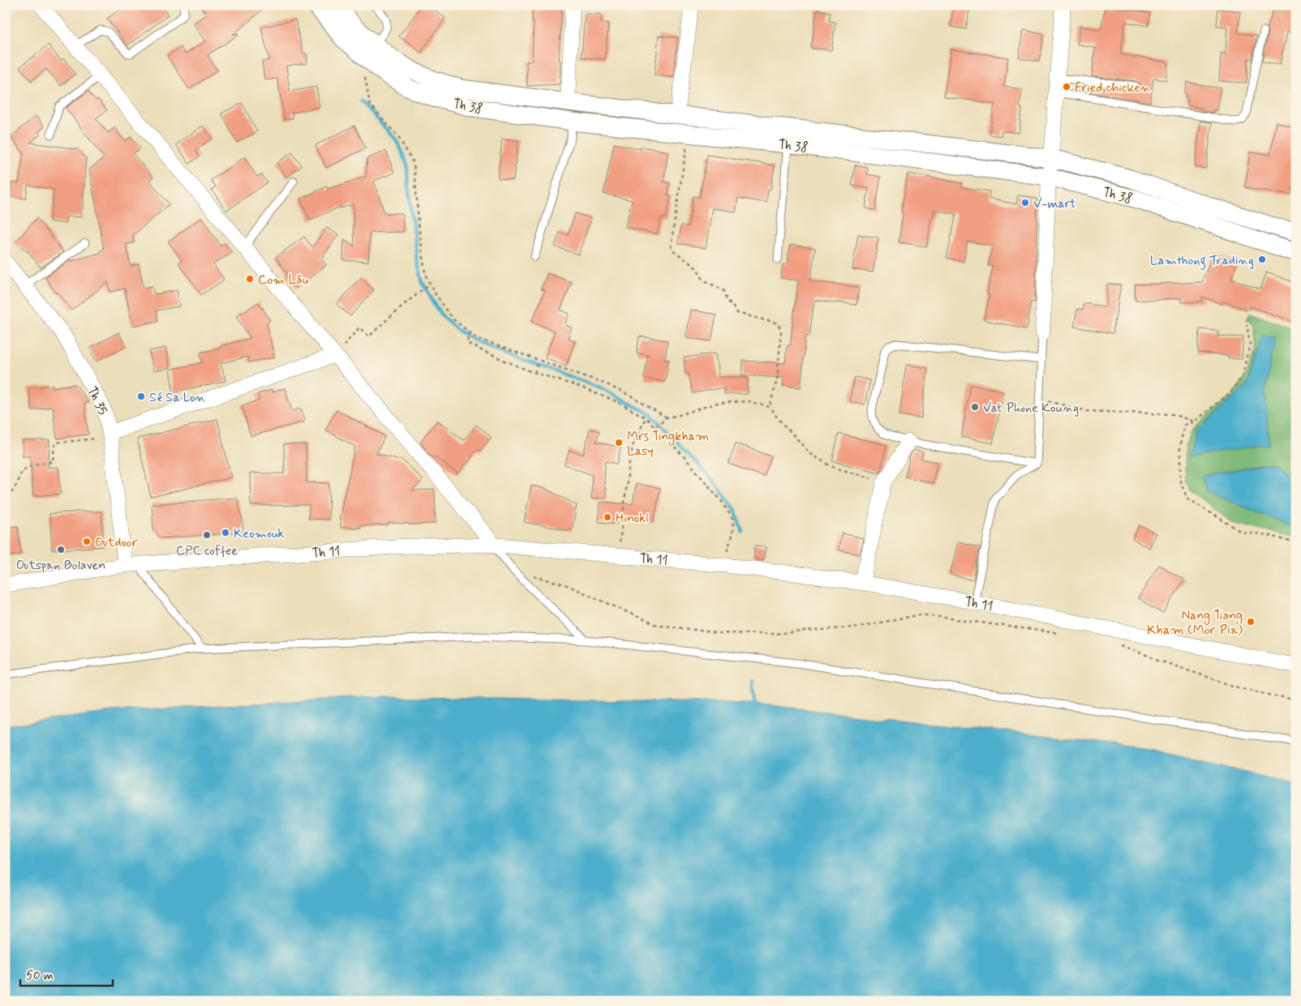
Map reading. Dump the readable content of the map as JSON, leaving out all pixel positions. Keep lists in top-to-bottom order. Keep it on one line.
{"streets":{"street":["Th 38","Th 35","Th 11"]},"crossings":[["Th 35","Th 11"]],"places":["Fried chicken","V-mart","Lamthong Trading","Com Lâu","Sé Sa Lon","Vat Phone Koung","Mrs Tingkham Lasy","Hinoki","Keomouk","CPC coffee","Outdoor","Outspan Bolaven","Nang Tiang Kham (Mor Pia)"],"scale_bar":"50 m"}
